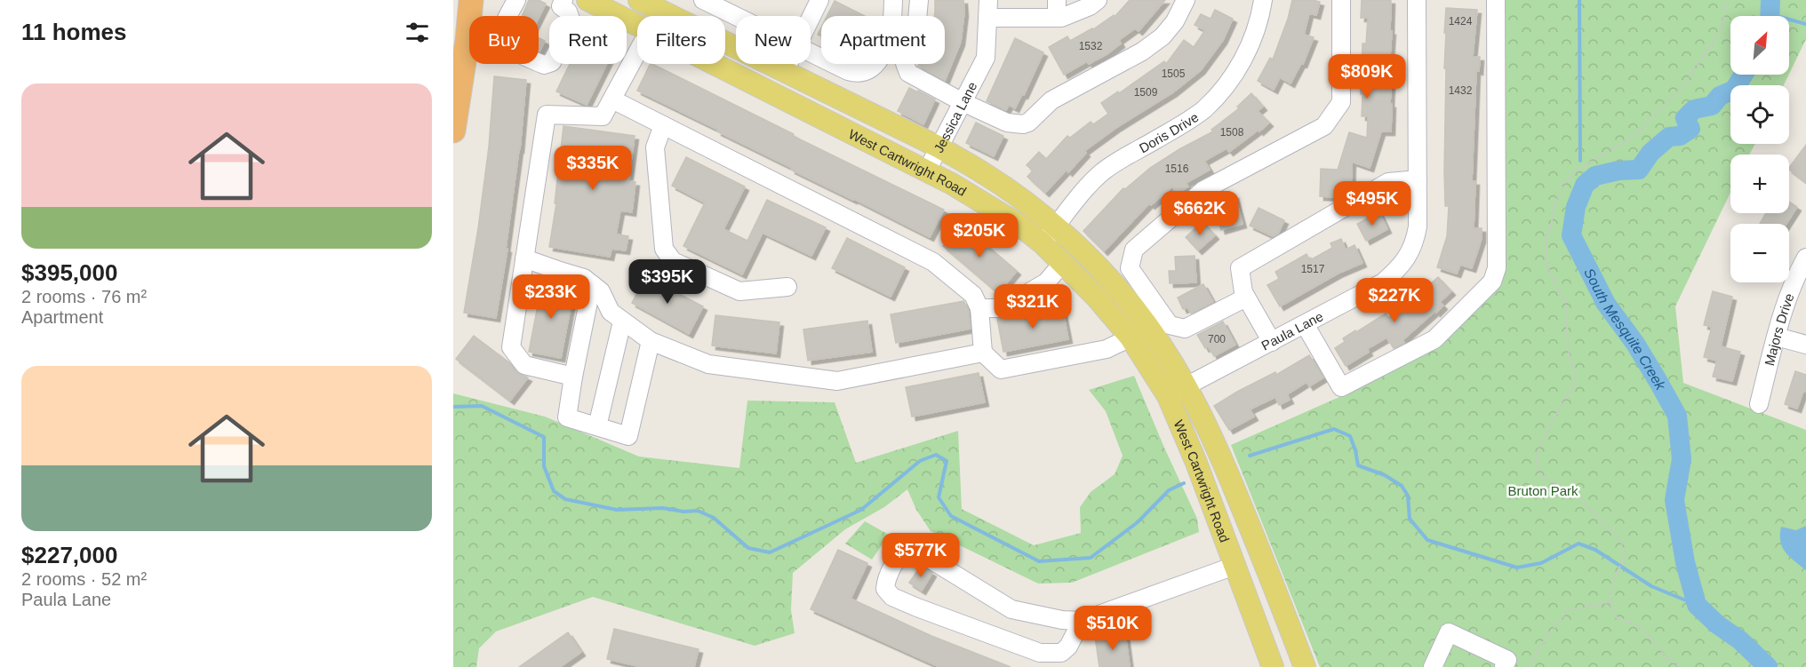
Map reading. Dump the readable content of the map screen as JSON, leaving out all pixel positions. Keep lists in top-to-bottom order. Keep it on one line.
{"streets":{"main road":["West Cartwright Road"],"street":["Jessica Lane","Doris Drive","Majors Drive","Paula Lane"]},"crossings":[["Jessica Lane","West Cartwright Road"],["Doris Drive","West Cartwright Road"],["West Cartwright Road","Paula Lane"]],"water":["South Mesquite Creek"],"parks":["Bruton Park"],"house_numbers":["1424","1532","1505","1432","1509","1508","1516","1517","700"],"north":"top right","page":{"heading":"11 homes","map_buttons":["+","−"],"chip":["Buy","Rent","Filters","New","Apartment"],"price":["$809K","$335K","$495K","$662K","$205K","$395K","$233K","$227K","$321K","$577K","$510K"],"list":[{"name":"$395,000","note":"2 rooms · 76 m² · Apartment"},{"name":"$227,000","note":"2 rooms · 52 m² · Paula Lane"}]}}
